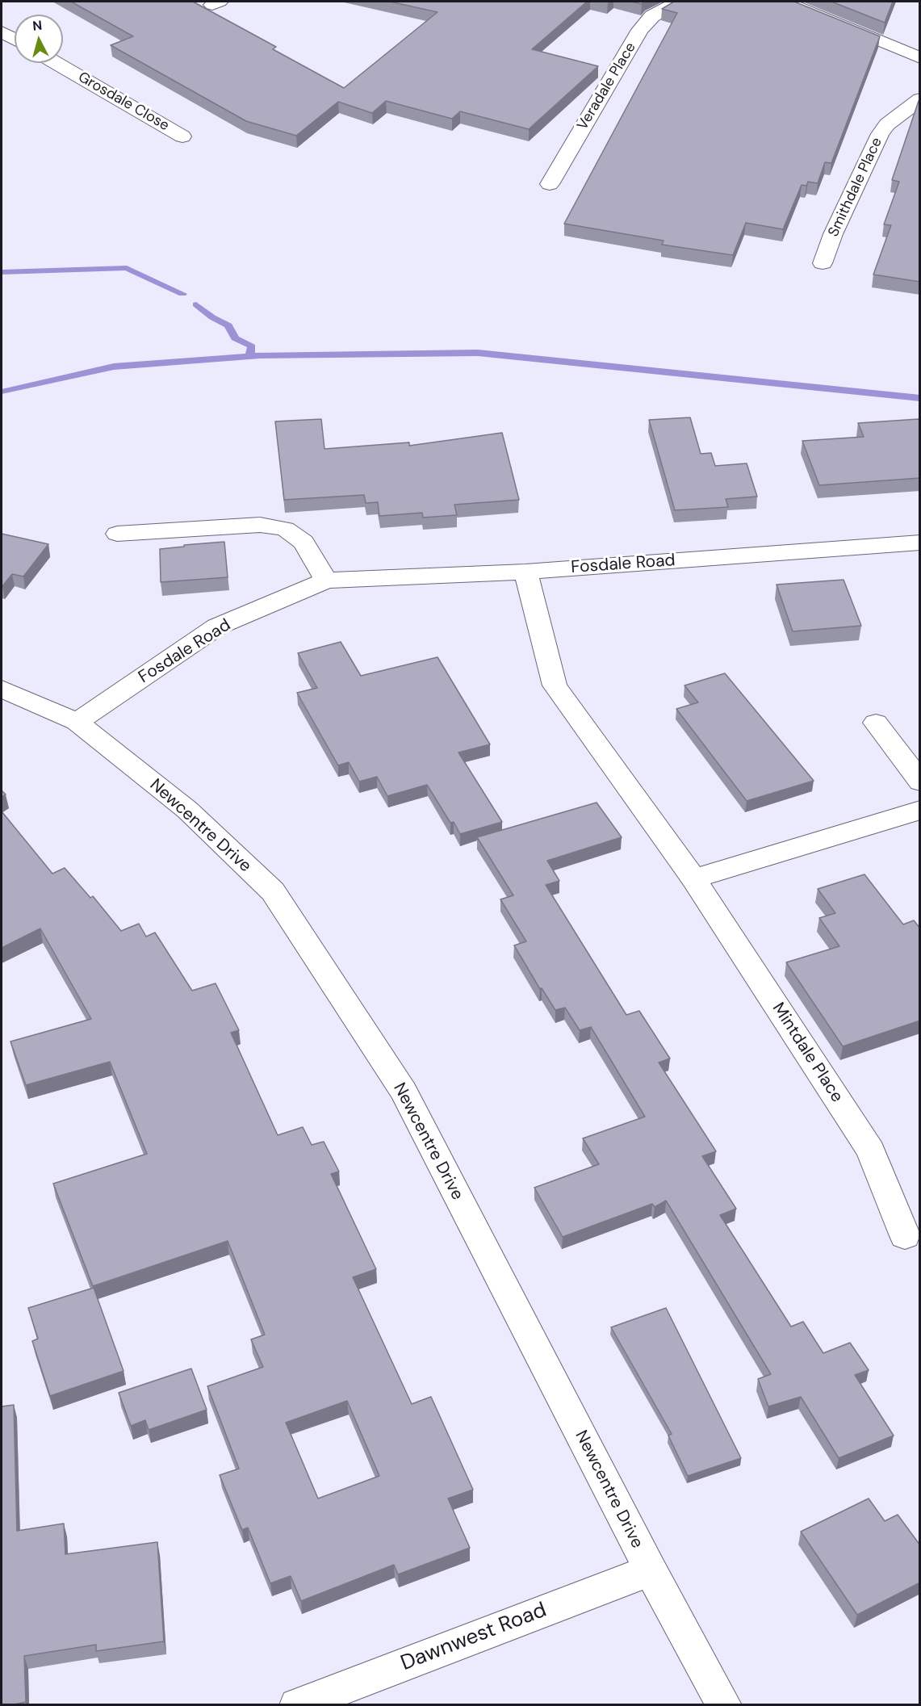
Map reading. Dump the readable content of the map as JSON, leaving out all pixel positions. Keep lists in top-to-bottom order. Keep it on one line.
{"streets":{"street":["Veradale Place","Grosdale Close","Smithdale Place","Fosdale Road","Newcentre Drive","Mintdale Place","Dawnwest Road"]},"crossings":[["Fosdale Road","Newcentre Drive"],["Fosdale Road","Mintdale Place"],["Newcentre Drive","Dawnwest Road"]],"north":"top"}
